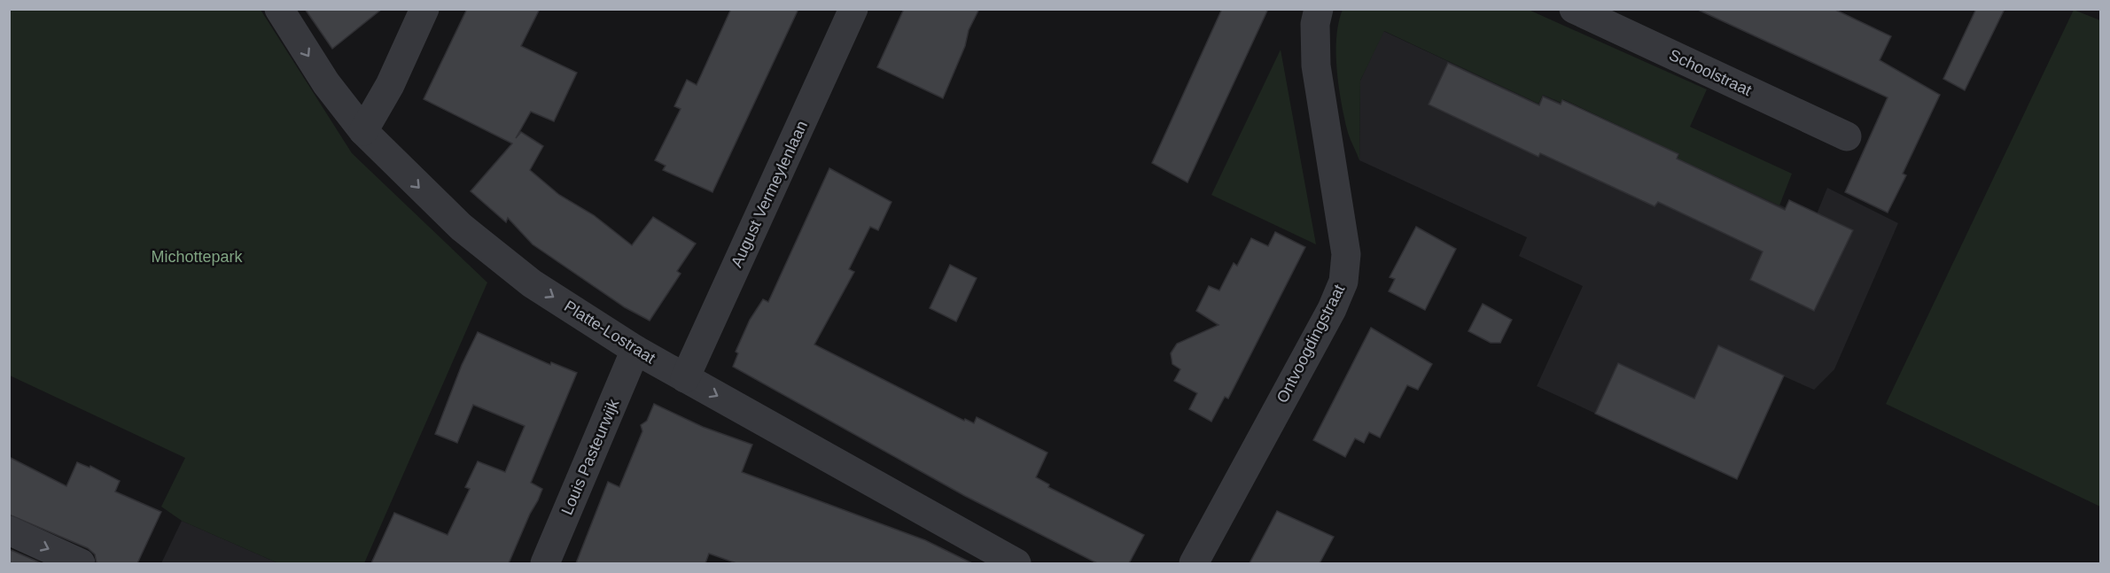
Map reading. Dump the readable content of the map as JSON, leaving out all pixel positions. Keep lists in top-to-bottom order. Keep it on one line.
{"streets":{"street":["Schoolstraat","August Vermeylenlaan","Platte-Lostraat","Ontvoogdingstraat","Louis Pasteurwijk"]},"crossings":[["August Vermeylenlaan","Platte-Lostraat"],["Platte-Lostraat","Louis Pasteurwijk"]],"one_way":["Platte-Lostraat"],"parks":["Michottepark"]}
